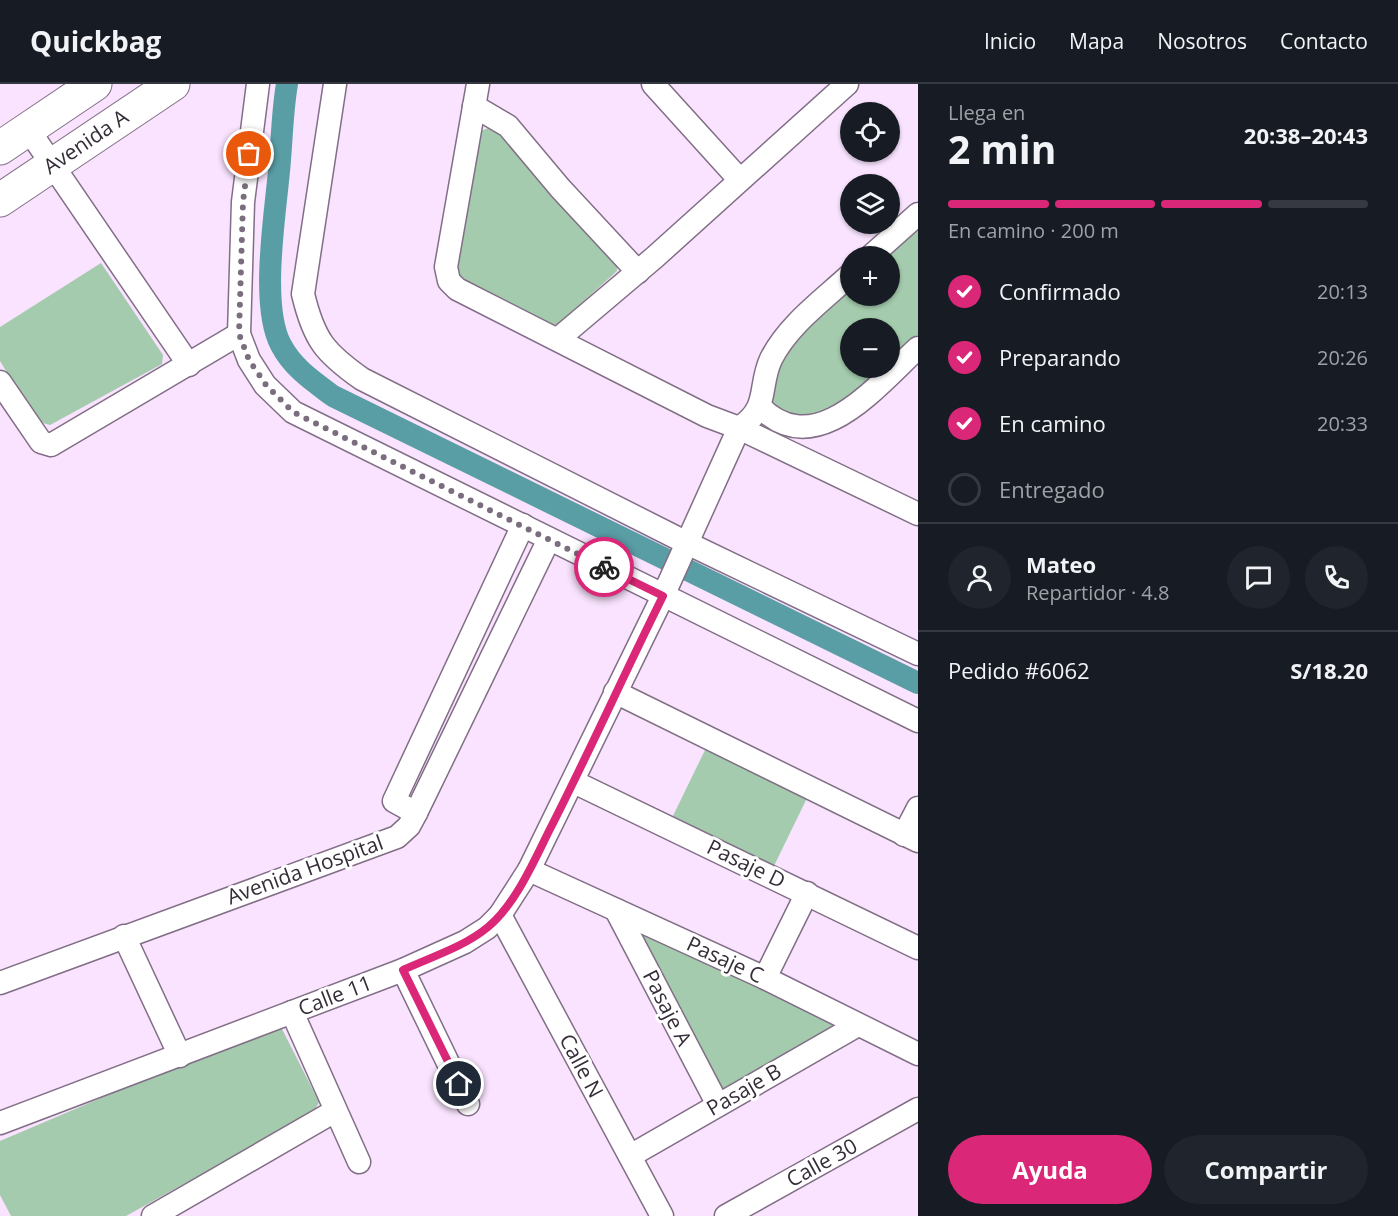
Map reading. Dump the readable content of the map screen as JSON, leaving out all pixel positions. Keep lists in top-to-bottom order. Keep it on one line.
{"streets":{"street":["Avenida A","Pasaje D","Avenida Hospital","Pasaje C","Calle 11","Pasaje A","Calle N","Pasaje B","Calle 30"]},"crossings":[["Pasaje D","Calle 11"],["Pasaje C","Calle 11"],["Pasaje C","Pasaje A"],["Pasaje C","Pasaje B"],["Calle 11","Calle N"],["Pasaje A","Pasaje B"],["Calle N","Pasaje B"]],"page":{"header":"Quickbag","nav":["Inicio","Mapa","Nosotros","Contacto"],"heading":["2 min","Llega en","20:38–20:43"],"panel":["Mateo","Repartidor · 4.8","Pedido #6062","S/18.20"],"map_buttons":["+","−"],"bar":"En camino · 200 m","list":[["Confirmado","20:13"],["Preparando","20:26"],["En camino","20:33"],"Entregado"],"buttons":["Ayuda","Compartir"]}}
